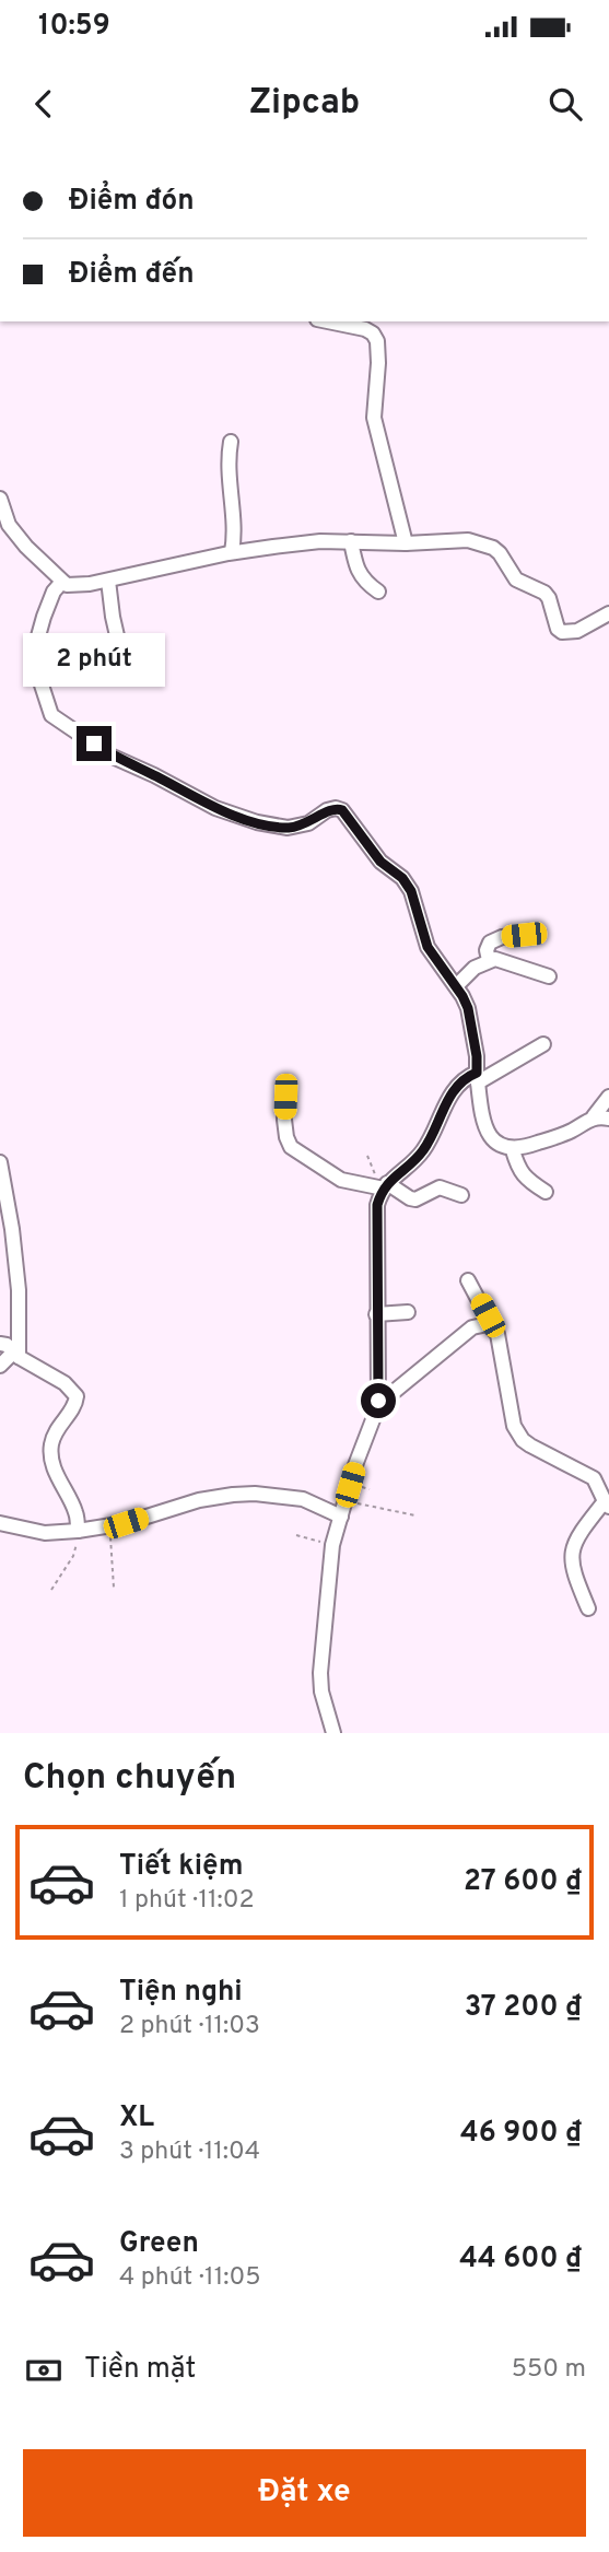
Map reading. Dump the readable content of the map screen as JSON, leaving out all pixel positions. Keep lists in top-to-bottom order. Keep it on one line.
{"page":{"status":"10:59","header":"Zipcab","banner":["Điểm đón","Điểm đến"],"bubble":"2 phút","heading":"Chọn chuyến","list":[{"name":"Tiết kiệm","note":"1 phút · 11:02","value":"27 600 ₫"},{"name":"Tiện nghi","note":"2 phút · 11:03","value":"37 200 ₫"},{"name":"XL","note":"3 phút · 11:04","value":"46 900 ₫"},{"name":"Green","note":"4 phút · 11:05","value":"44 600 ₫"}],"pay":["Tiền mặt","550 m"],"buttons":"Đặt xe"}}
